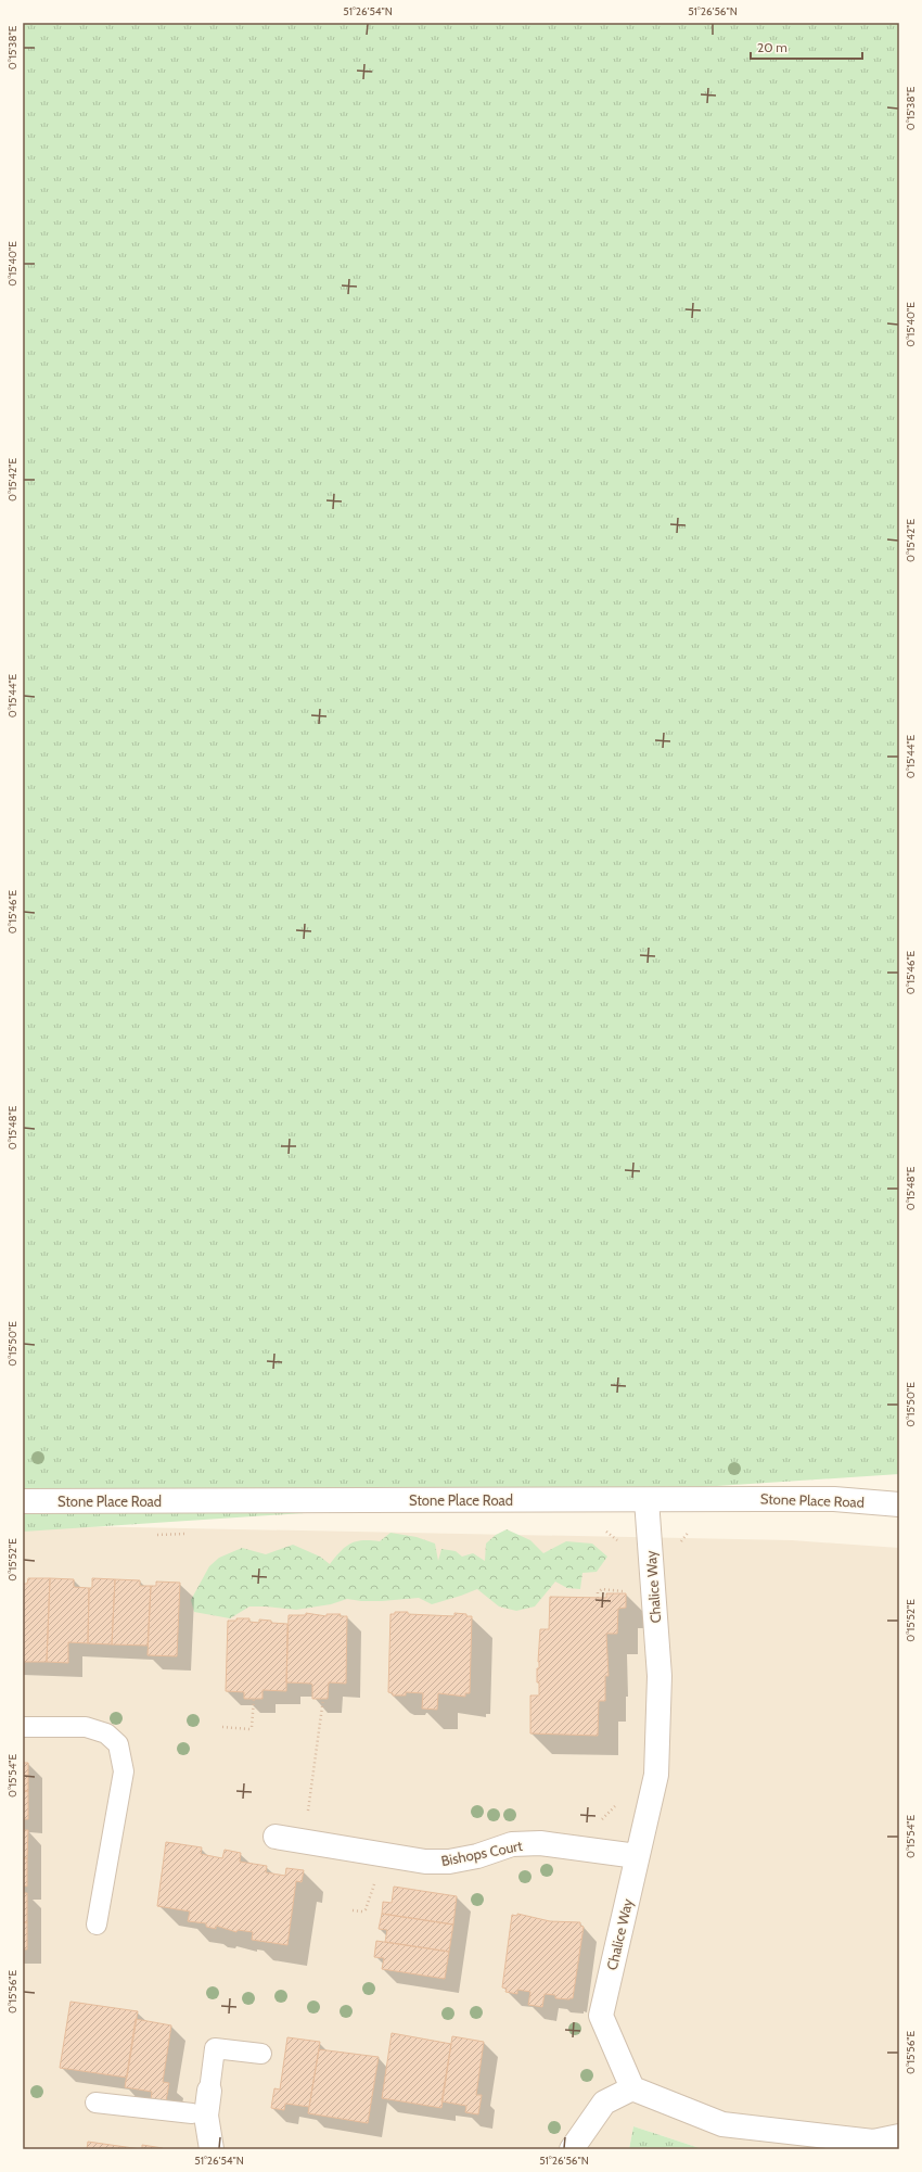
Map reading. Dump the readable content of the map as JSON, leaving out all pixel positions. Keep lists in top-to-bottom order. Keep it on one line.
{"streets":{"street":["Stone Place Road","Chalice Way","Bishops Court"]},"crossings":[["Stone Place Road","Chalice Way"],["Chalice Way","Bishops Court"]],"scale_bar":"20 m","coordinates":["51°26'54\"N","51°26'56\"N","0°15'38\"E","0°15'40\"E","0°15'42\"E","0°15'44\"E","0°15'46\"E","0°15'48\"E","0°15'50\"E","0°15'52\"E","0°15'54\"E","0°15'56\"E"]}
